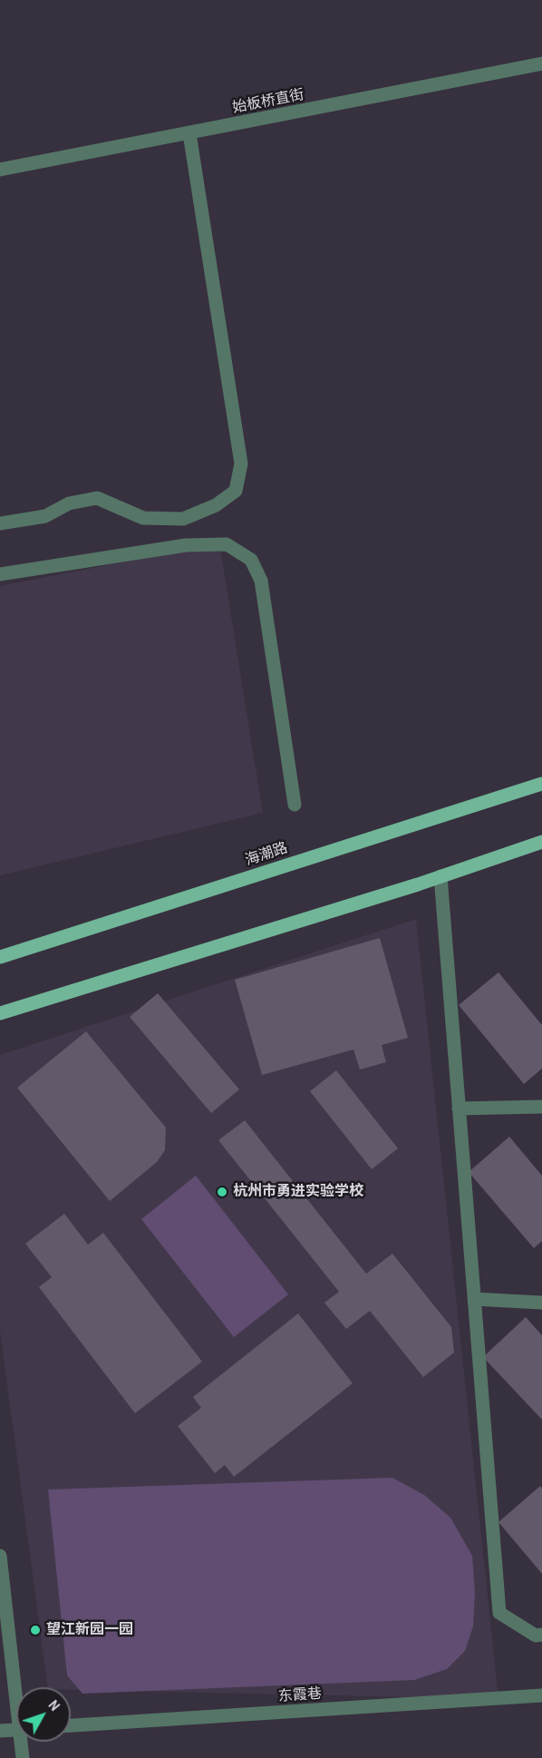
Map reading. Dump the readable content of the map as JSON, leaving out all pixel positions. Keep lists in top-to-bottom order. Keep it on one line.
{"streets":{"main road":["海潮路"],"street":["始板桥直街","东霞巷"]},"places":["杭州市勇进实验学校","望江新园一园"],"north":"top right"}
